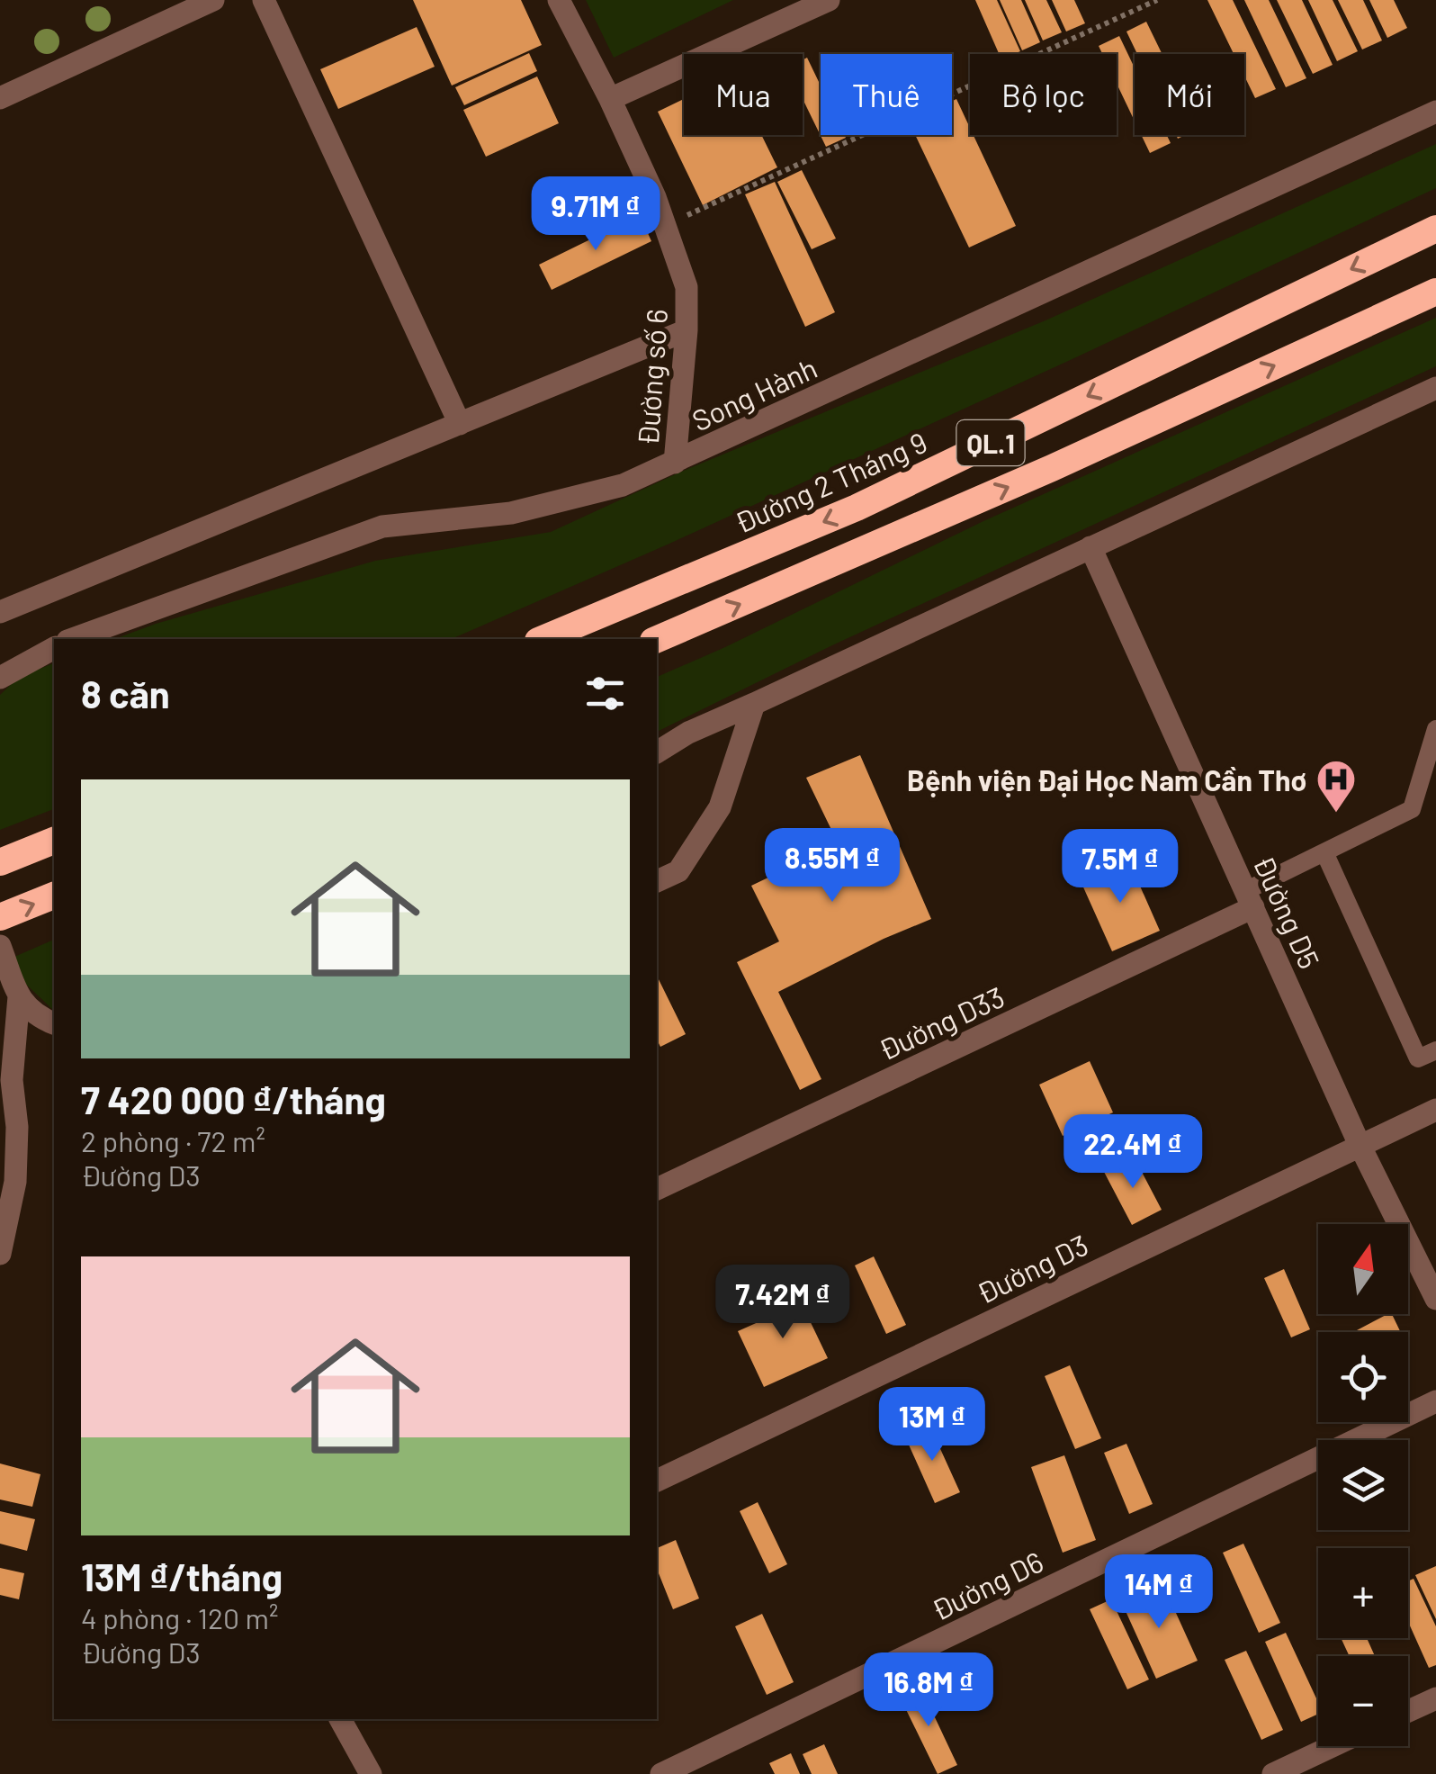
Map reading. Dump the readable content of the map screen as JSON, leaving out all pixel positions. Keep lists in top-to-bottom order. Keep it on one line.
{"streets":{"highway":["QL.1","Đường 2 Tháng 9"],"street":["Đường số 6","Song Hành","Đường D5","Đường D33","Đường D3","Đường D6"]},"crossings":[["Đường số 6","Song Hành"],["Đường D5","Đường D33"],["Đường D5","Đường D3"]],"places":{"hospital":["Bệnh viện Đại Học Nam Cần Thơ"]},"north":"top","page":{"chip":["Mua","Thuê","Bộ lọc","Mới"],"price":["9.71M ₫","8.55M ₫","7.5M ₫","22.4M ₫","7.42M ₫","13M ₫","14M ₫","16.8M ₫"],"heading":"8 căn","list":[{"name":"7 420 000 ₫/tháng","note":"2 phòng · 72 m² · Đường D3"},{"name":"13M ₫/tháng","note":"4 phòng · 120 m² · Đường D3"}],"map_buttons":["+","−"]}}
